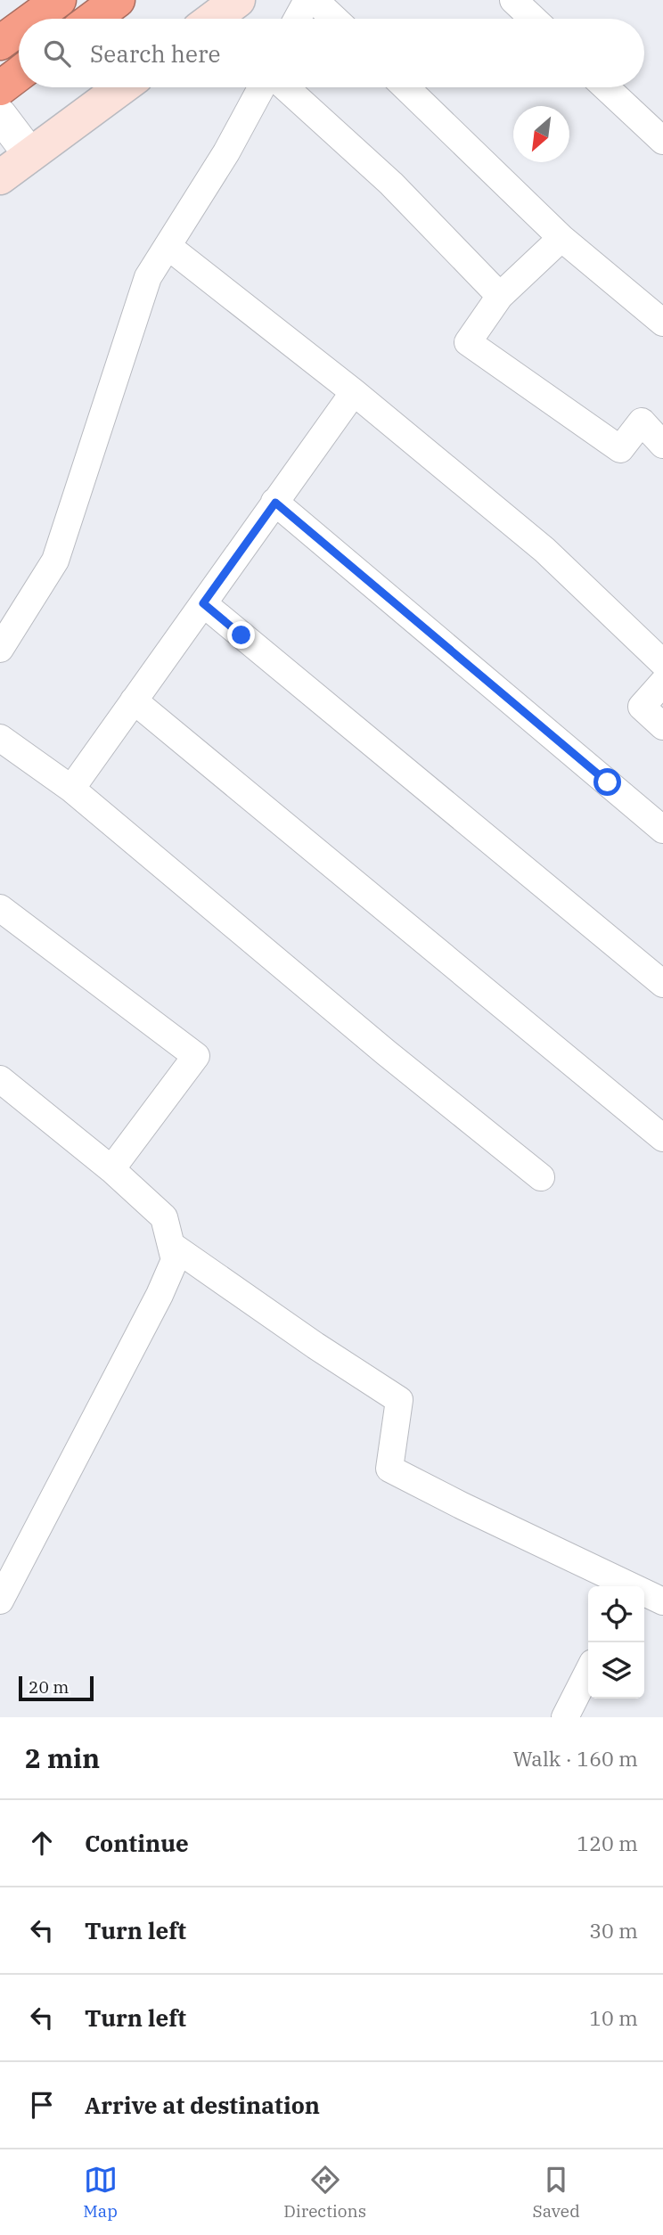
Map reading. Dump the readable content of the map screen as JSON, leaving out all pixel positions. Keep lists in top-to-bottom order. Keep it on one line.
{"scale_bar":"20 m","north":"bottom left","page":{"search":"Search here","scale":"20 m","heading":["2 min","Walk · 160 m"],"list":[["Continue","120 m"],["Turn left","30 m"],["Turn left","10 m"],"Arrive at destination"],"nav":["Map","Directions","Saved"]}}
